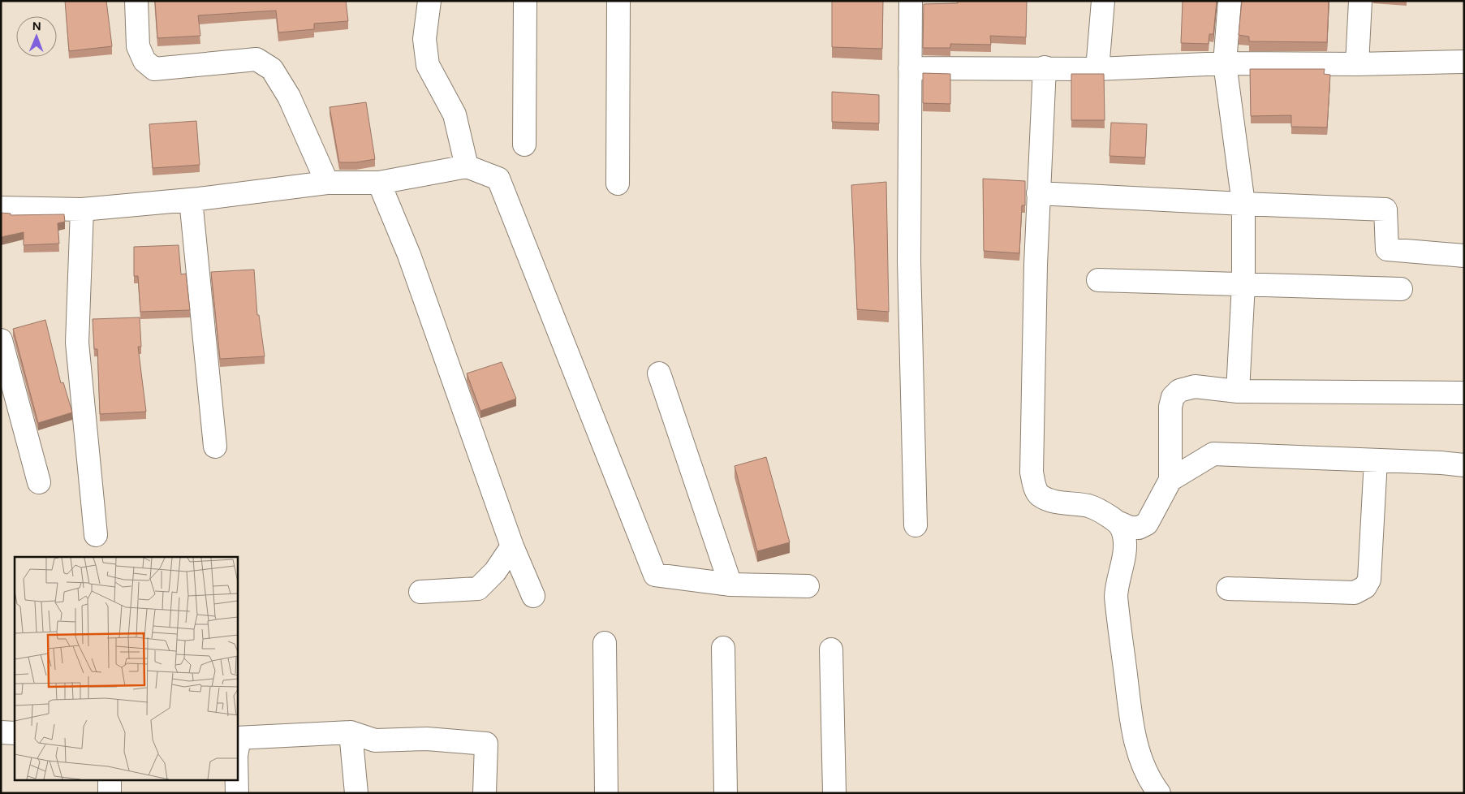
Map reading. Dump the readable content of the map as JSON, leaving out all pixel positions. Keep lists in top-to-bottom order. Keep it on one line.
{"north":"top"}
